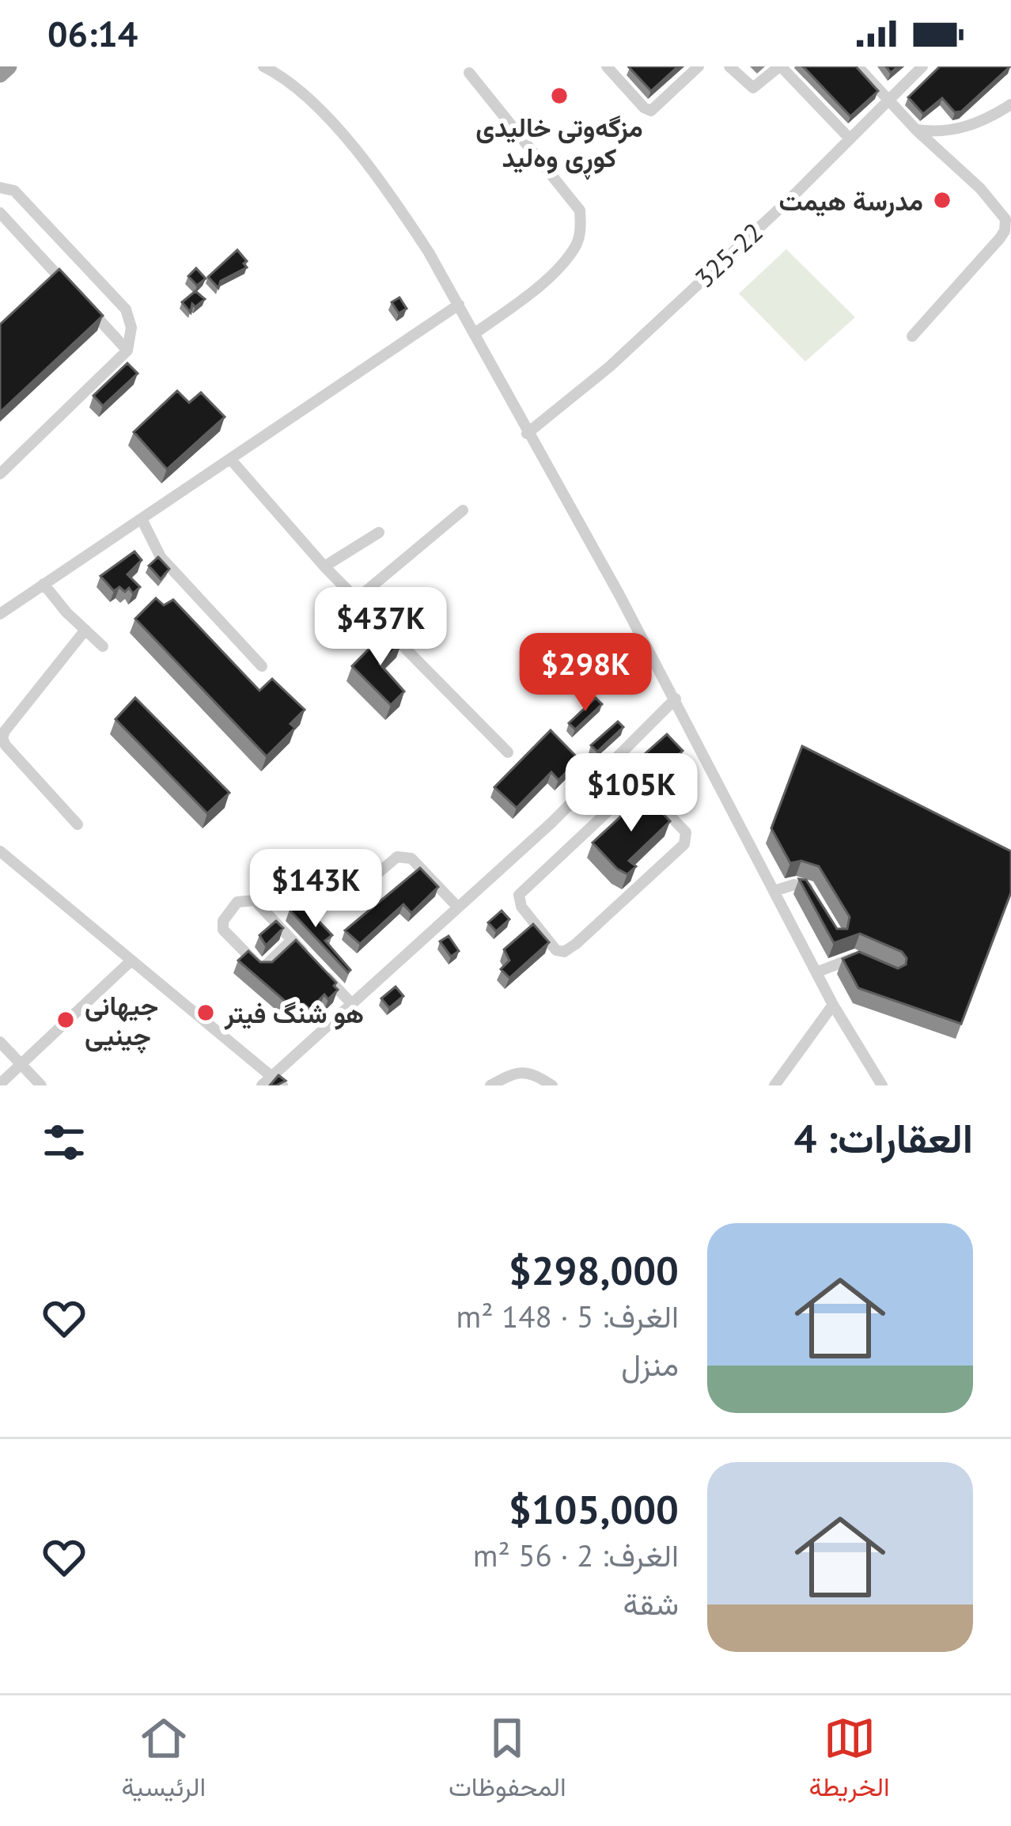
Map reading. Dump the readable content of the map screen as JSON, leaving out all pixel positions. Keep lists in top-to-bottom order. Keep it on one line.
{"streets":{"street":["325-22"]},"places":["مزگەوتی خالیدی کوڕی وەلید","مدرسة هيمت","هو شنگ فيتر","جیهانی چینیی"],"page":{"status":"06:14","price":["$437K","$298K","$105K","$143K"],"heading":"العقارات: 4","list":[{"name":"$298,000","note":"الغرف: 5 · 148 m² · منزل"},{"name":"$105,000","note":"الغرف: 2 · 56 m² · شقة"}],"tabs":["الخريطة","المحفوظات","الرئيسية"]}}
